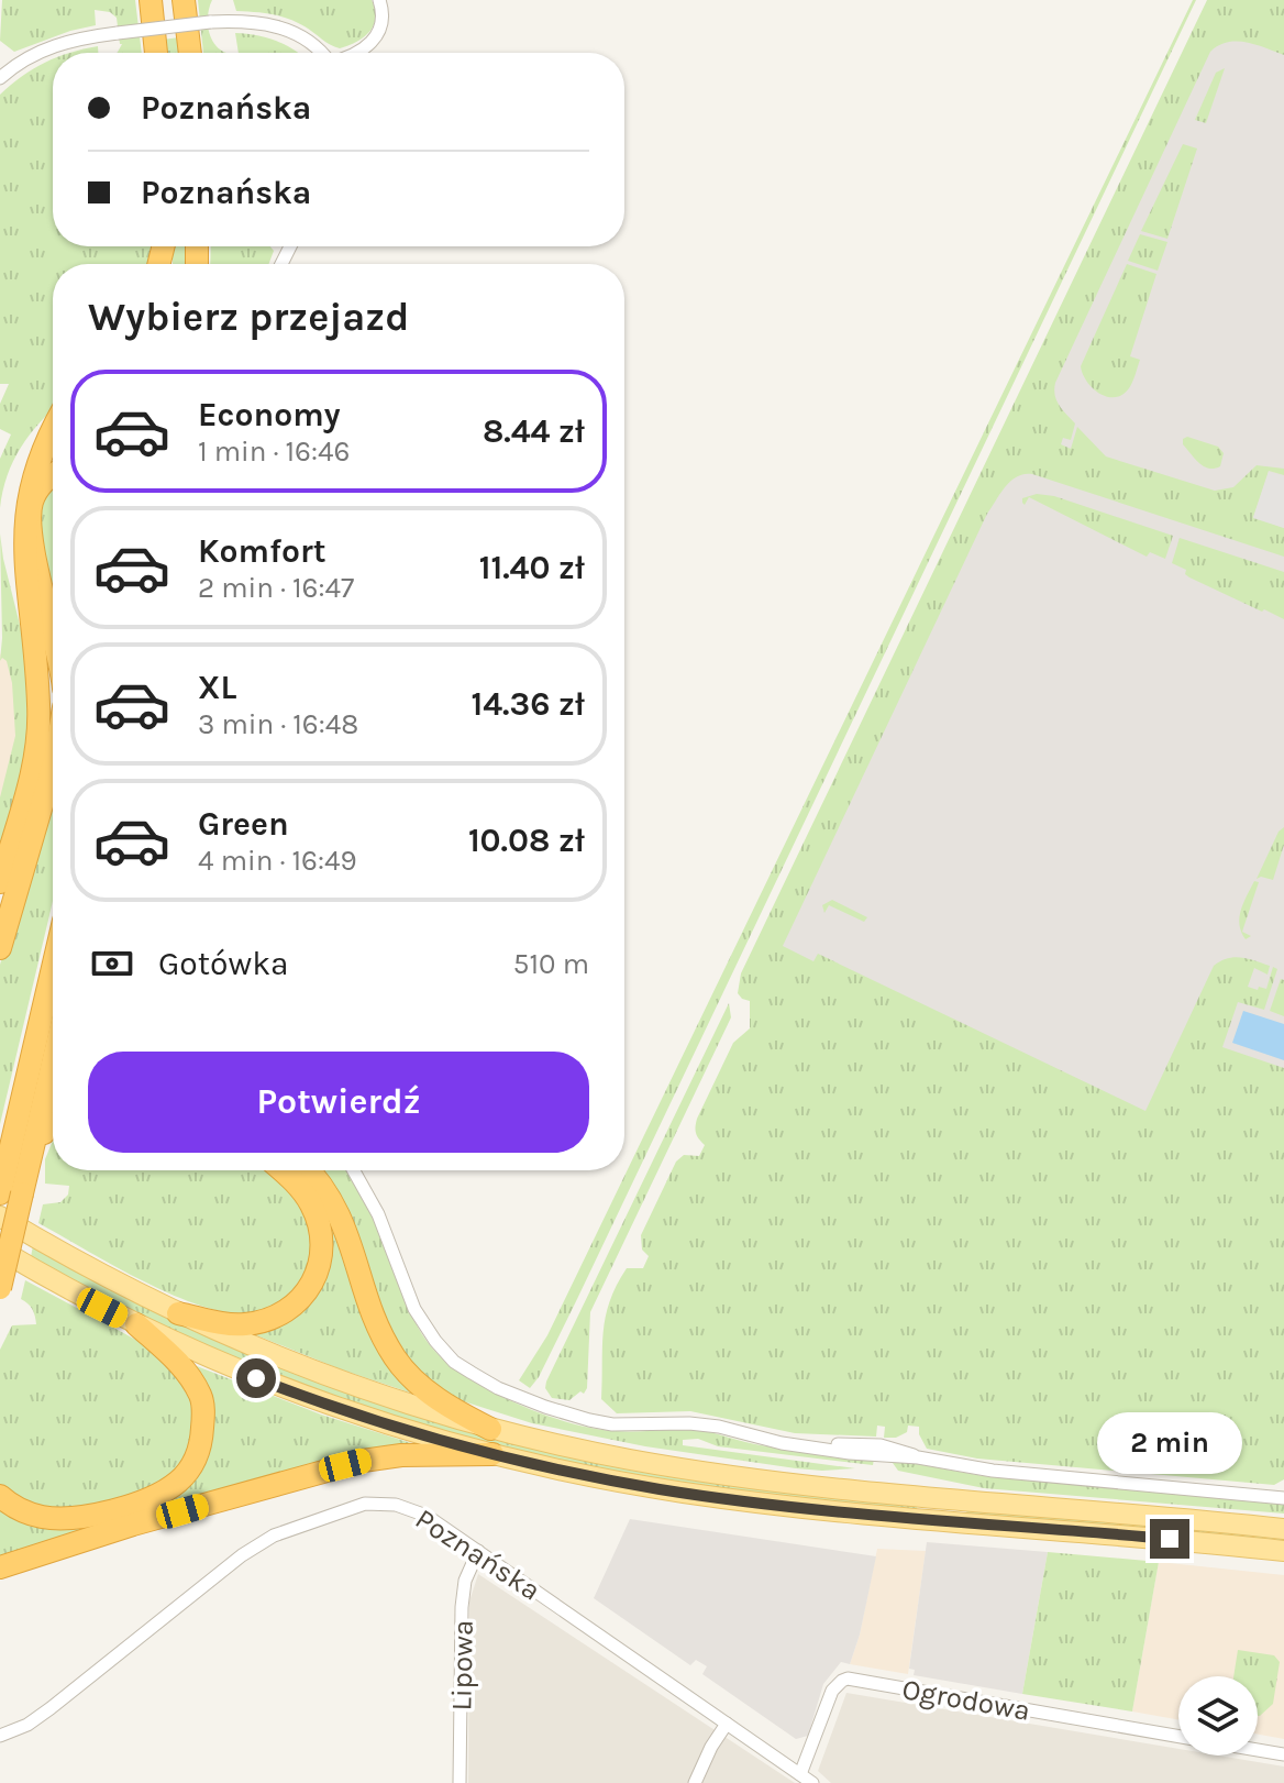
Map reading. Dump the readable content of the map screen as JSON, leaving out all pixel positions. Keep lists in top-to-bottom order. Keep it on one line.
{"streets":{"street":["Poznańska","Lipowa","Ogrodowa"]},"crossings":[["Poznańska","Lipowa"],["Poznańska","Ogrodowa"]],"page":{"banner":["Poznańska","Poznańska"],"heading":"Wybierz przejazd","list":[{"name":"Economy","note":"1 min · 16:46","value":"8.44 zł"},{"name":"Komfort","note":"2 min · 16:47","value":"11.40 zł"},{"name":"XL","note":"3 min · 16:48","value":"14.36 zł"},{"name":"Green","note":"4 min · 16:49","value":"10.08 zł"}],"pay":["Gotówka","510 m"],"buttons":"Potwierdź","bubble":"2 min"}}
